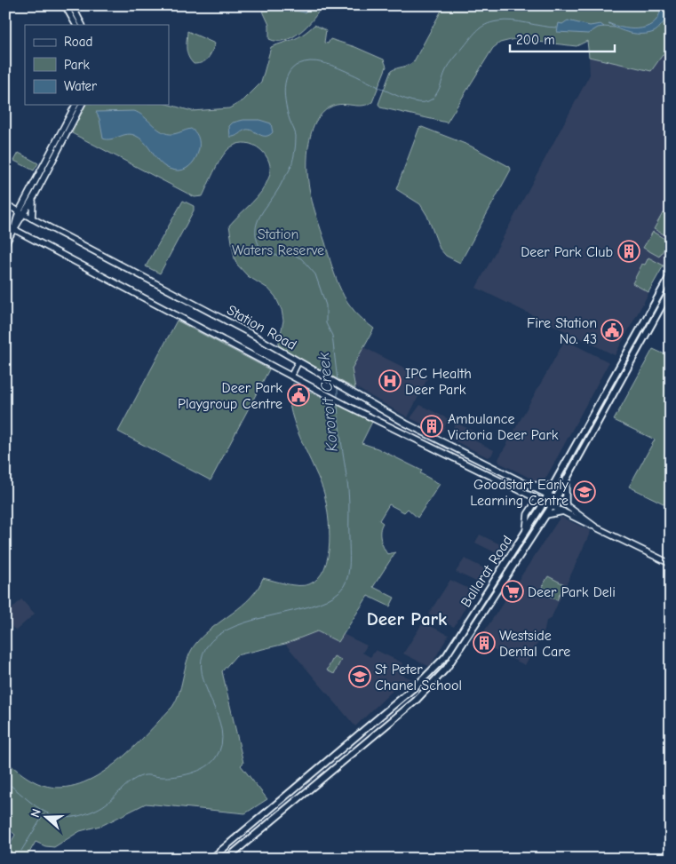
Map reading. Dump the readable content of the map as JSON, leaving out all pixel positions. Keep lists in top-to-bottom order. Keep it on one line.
{"streets":{"highway":["Ballarat Road"],"main road":["Station Road"]},"crossings":[["Station Road","Ballarat Road"]],"districts":["Deer Park"],"water":["Kororoit Creek"],"parks":["Station Waters Reserve"],"places":{"building":["Deer Park Club","Ambulance Victoria Deer Park","Westside Dental Care"],"public building":["Fire Station No. 43","Deer Park Playgroup Centre"],"hospital":["IPC Health Deer Park"],"school or university":["Goodstart Early Learning Centre","St Peter Chanel School"],"supermarket":["Deer Park Deli"]},"legend":["Road","Park","Water"],"scale_bar":"200 m","north":"left"}
